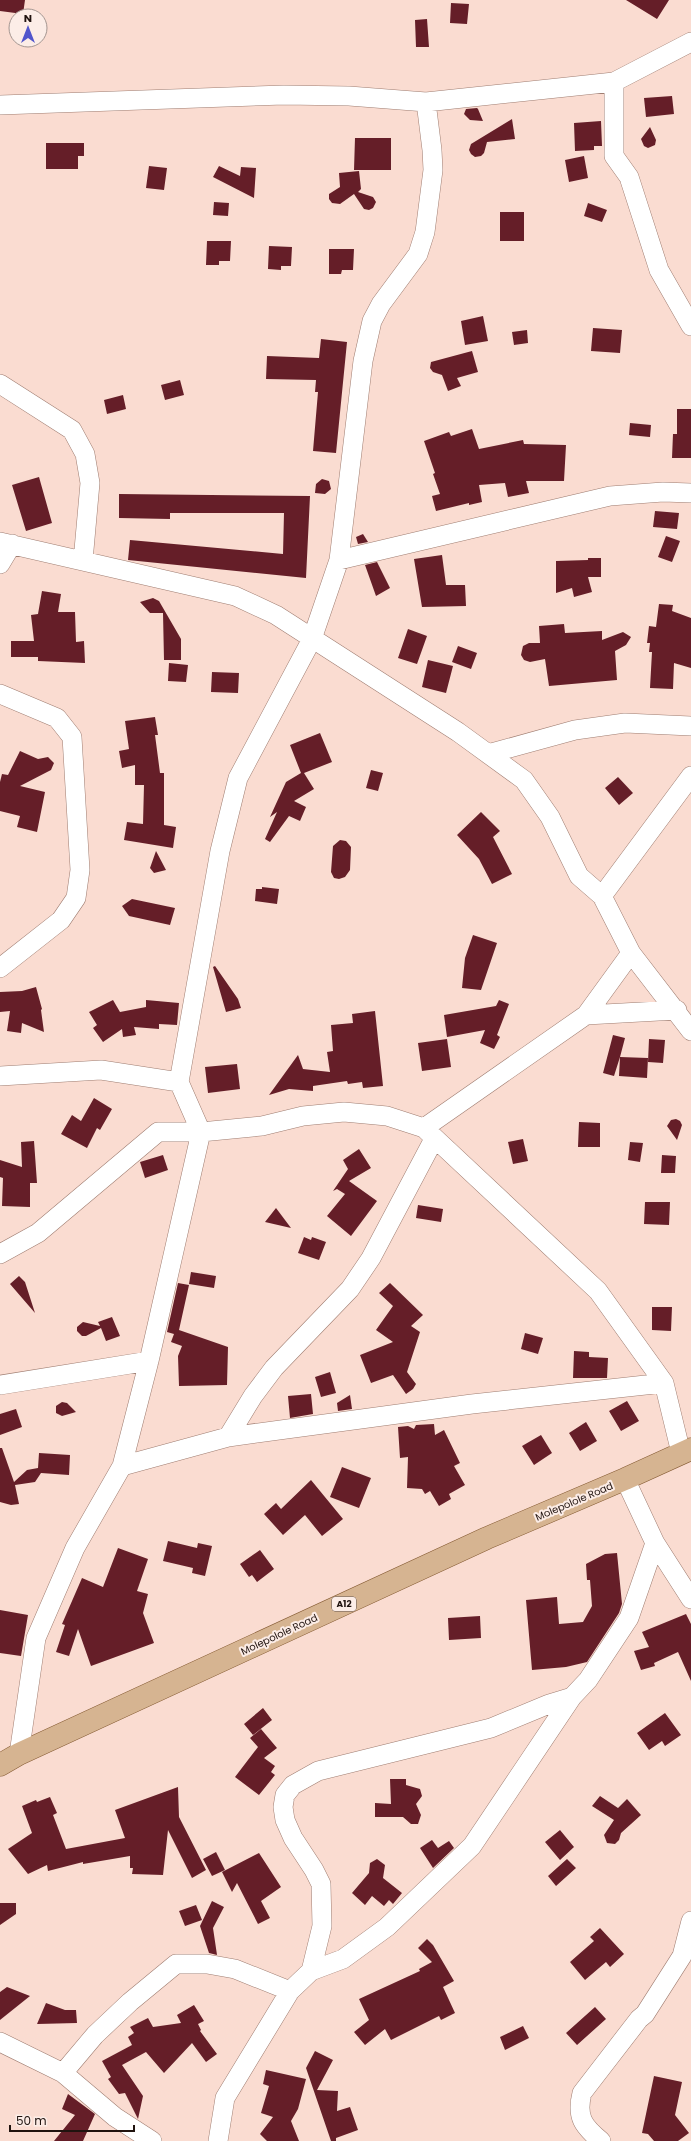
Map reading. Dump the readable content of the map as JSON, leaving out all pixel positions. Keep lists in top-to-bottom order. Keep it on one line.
{"streets":{"main road":["Molepolole Road","A12"]},"scale_bar":"50 m","north":"top"}
